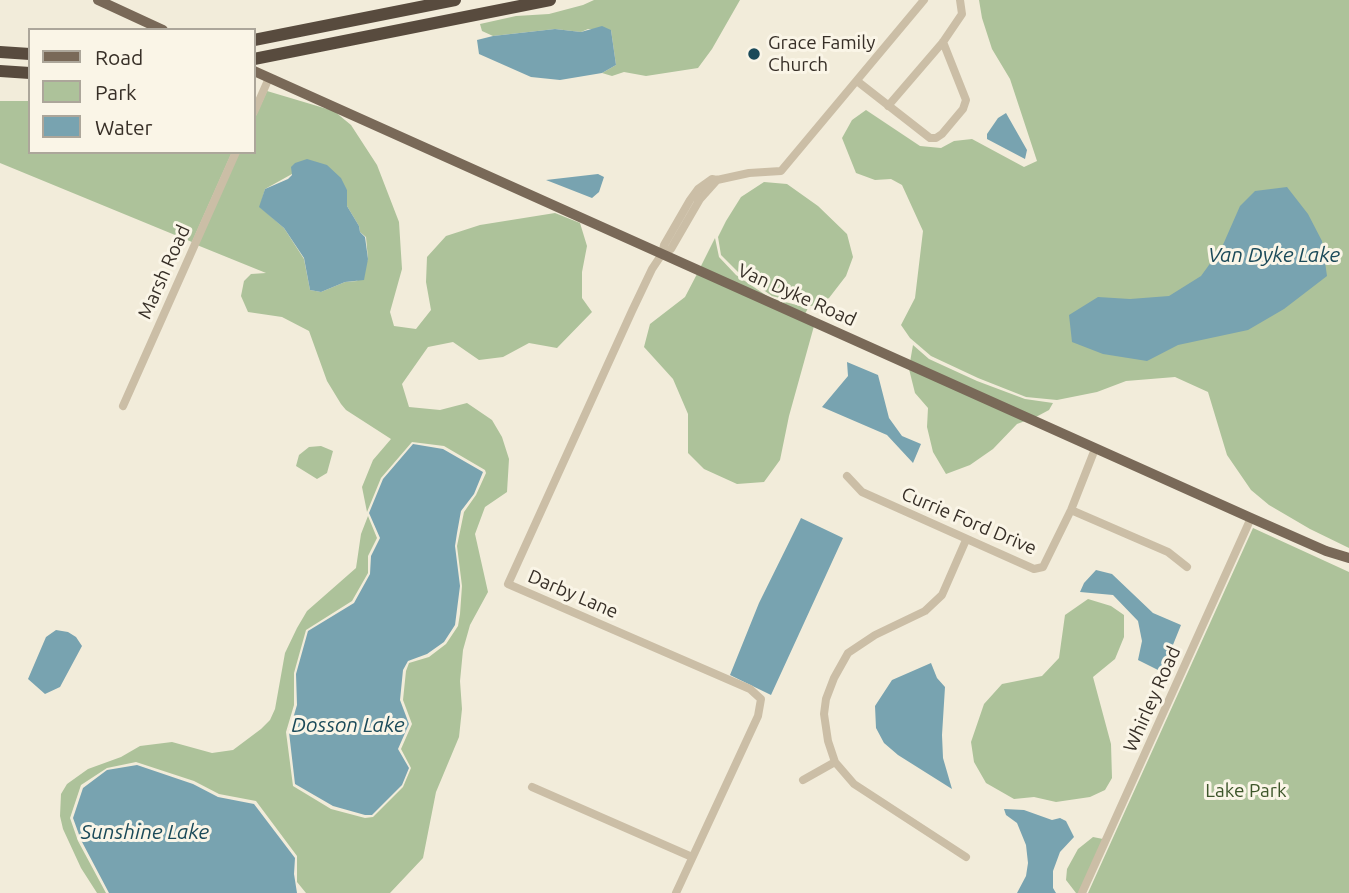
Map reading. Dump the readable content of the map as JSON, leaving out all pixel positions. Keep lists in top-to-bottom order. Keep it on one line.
{"streets":{"main road":["Van Dyke Road"],"street":["Marsh Road","Currie Ford Drive","Darby Lane","Whirley Road"]},"crossings":[["Van Dyke Road","Currie Ford Drive"],["Van Dyke Road","Darby Lane"],["Van Dyke Road","Whirley Road"]],"water":["Van Dyke Lake","Dosson Lake","Sunshine Lake"],"parks":["Lake Park"],"places":["Grace Family Church"],"legend":["Road","Park","Water"]}
